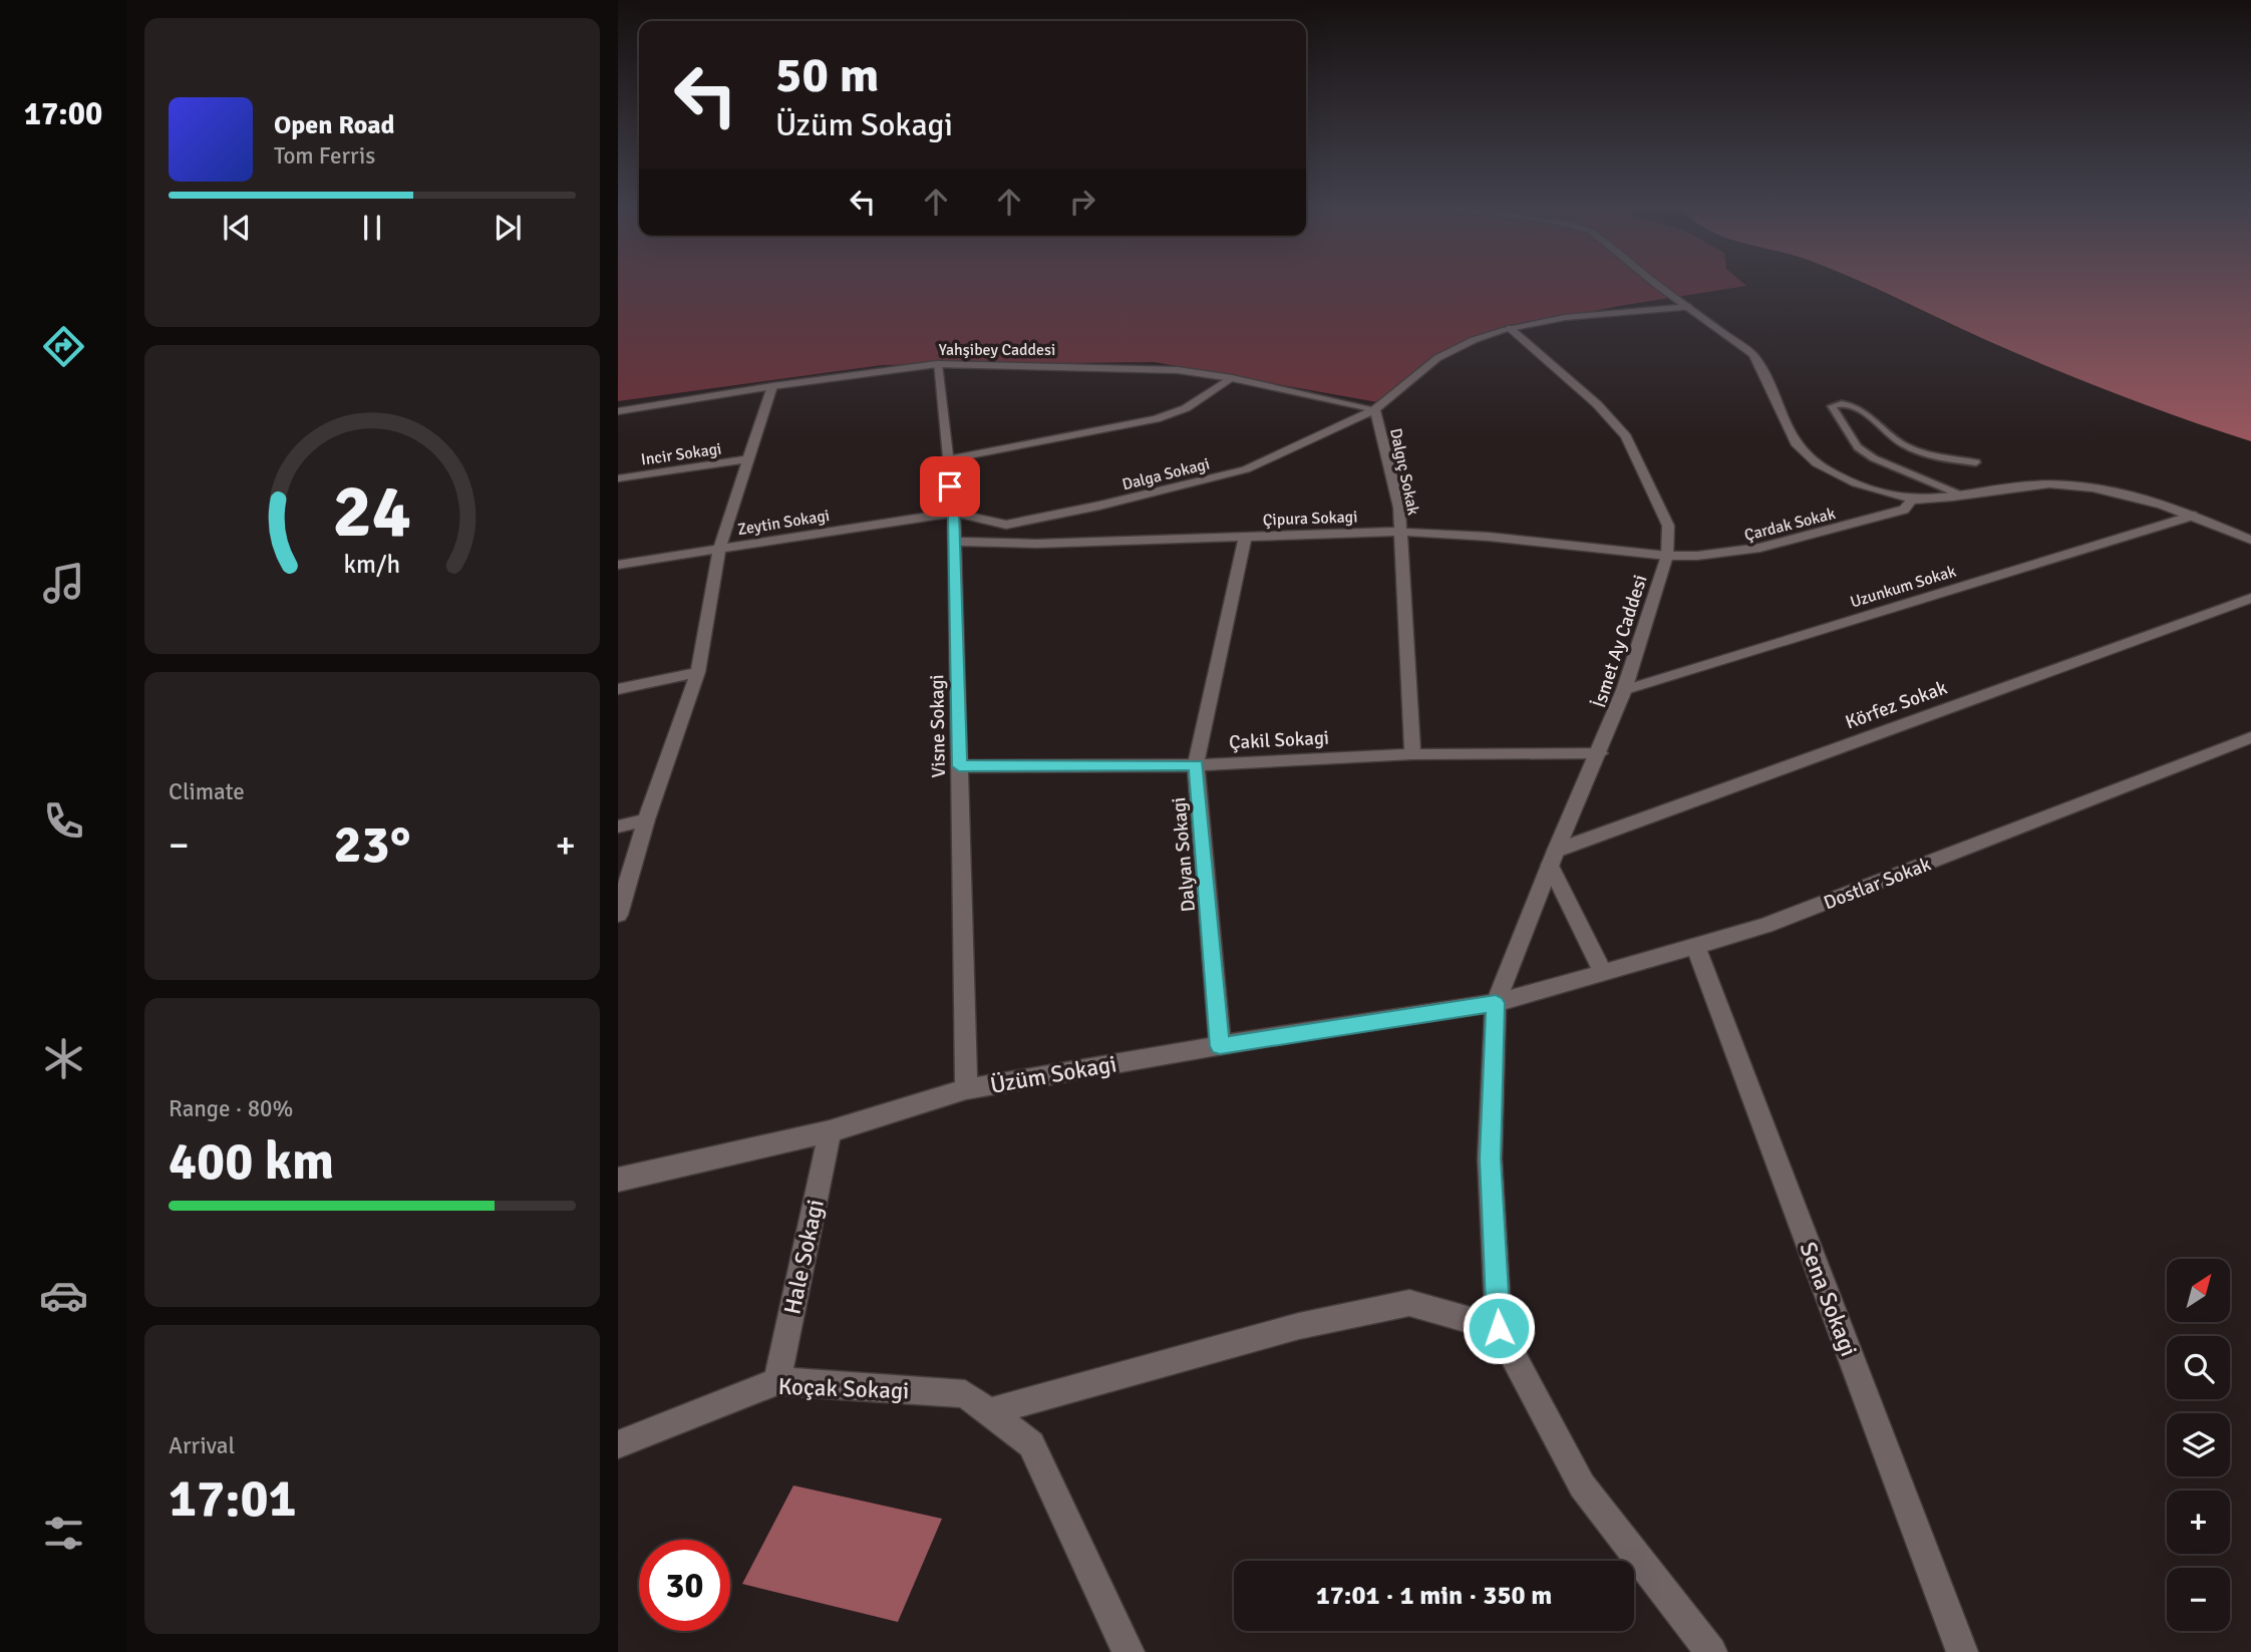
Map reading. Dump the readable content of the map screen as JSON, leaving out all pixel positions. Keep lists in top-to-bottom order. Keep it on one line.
{"streets":{"street":["Yahşibey Caddesi","Incir Sokagi","Dalgıç Sokak","Dalga Sokagi","Çipura Sokagi","Zeytin Sokagi","Çardak Sokak","Uzunkum Sokak","İsmet Ay Caddesi","Körfez Sokak","Visne Sokagi","Çakil Sokagi","Dalyan Sokagi","Dostlar Sokak","Üzüm Sokagi","Hale Sokagi","Sena Sokagi","Koçak Sokagi"]},"crossings":[["Yahşibey Caddesi","Dalgıç Sokak"],["Yahşibey Caddesi","Dalga Sokagi"],["Yahşibey Caddesi","Visne Sokagi"],["Dalgıç Sokak","Dalga Sokagi"],["Dalgıç Sokak","Çipura Sokagi"],["Dalgıç Sokak","İsmet Ay Caddesi"],["Dalgıç Sokak","Çakil Sokagi"],["Dalga Sokagi","Zeytin Sokagi"],["Dalga Sokagi","Visne Sokagi"],["Çipura Sokagi","Çardak Sokak"],["Çipura Sokagi","İsmet Ay Caddesi"],["Çipura Sokagi","Visne Sokagi"],["Çipura Sokagi","Dalyan Sokagi"],["Zeytin Sokagi","Visne Sokagi"],["Çardak Sokak","İsmet Ay Caddesi"],["Uzunkum Sokak","İsmet Ay Caddesi"],["İsmet Ay Caddesi","Körfez Sokak"],["İsmet Ay Caddesi","Çakil Sokagi"],["İsmet Ay Caddesi","Dostlar Sokak"],["İsmet Ay Caddesi","Üzüm Sokagi"],["Visne Sokagi","Çakil Sokagi"],["Visne Sokagi","Üzüm Sokagi"],["Çakil Sokagi","Dalyan Sokagi"],["Dalyan Sokagi","Üzüm Sokagi"],["Dostlar Sokak","Üzüm Sokagi"],["Dostlar Sokak","Sena Sokagi"],["Üzüm Sokagi","Hale Sokagi"],["Hale Sokagi","Koçak Sokagi"]],"north":"top right","page":{"tabs":"17:00","turn":["50 m","Üzüm Sokagi"],"song":["Open Road","Tom Ferris"],"tile":["Climate",["Range · 80%","400 km"],["Arrival","17:01"]],"heat":["−","23°","+"],"map_buttons":["+","−"],"limit":"30","trip":"17:01 · 1 min · 350 m","gauge":["24","km/h"]}}
